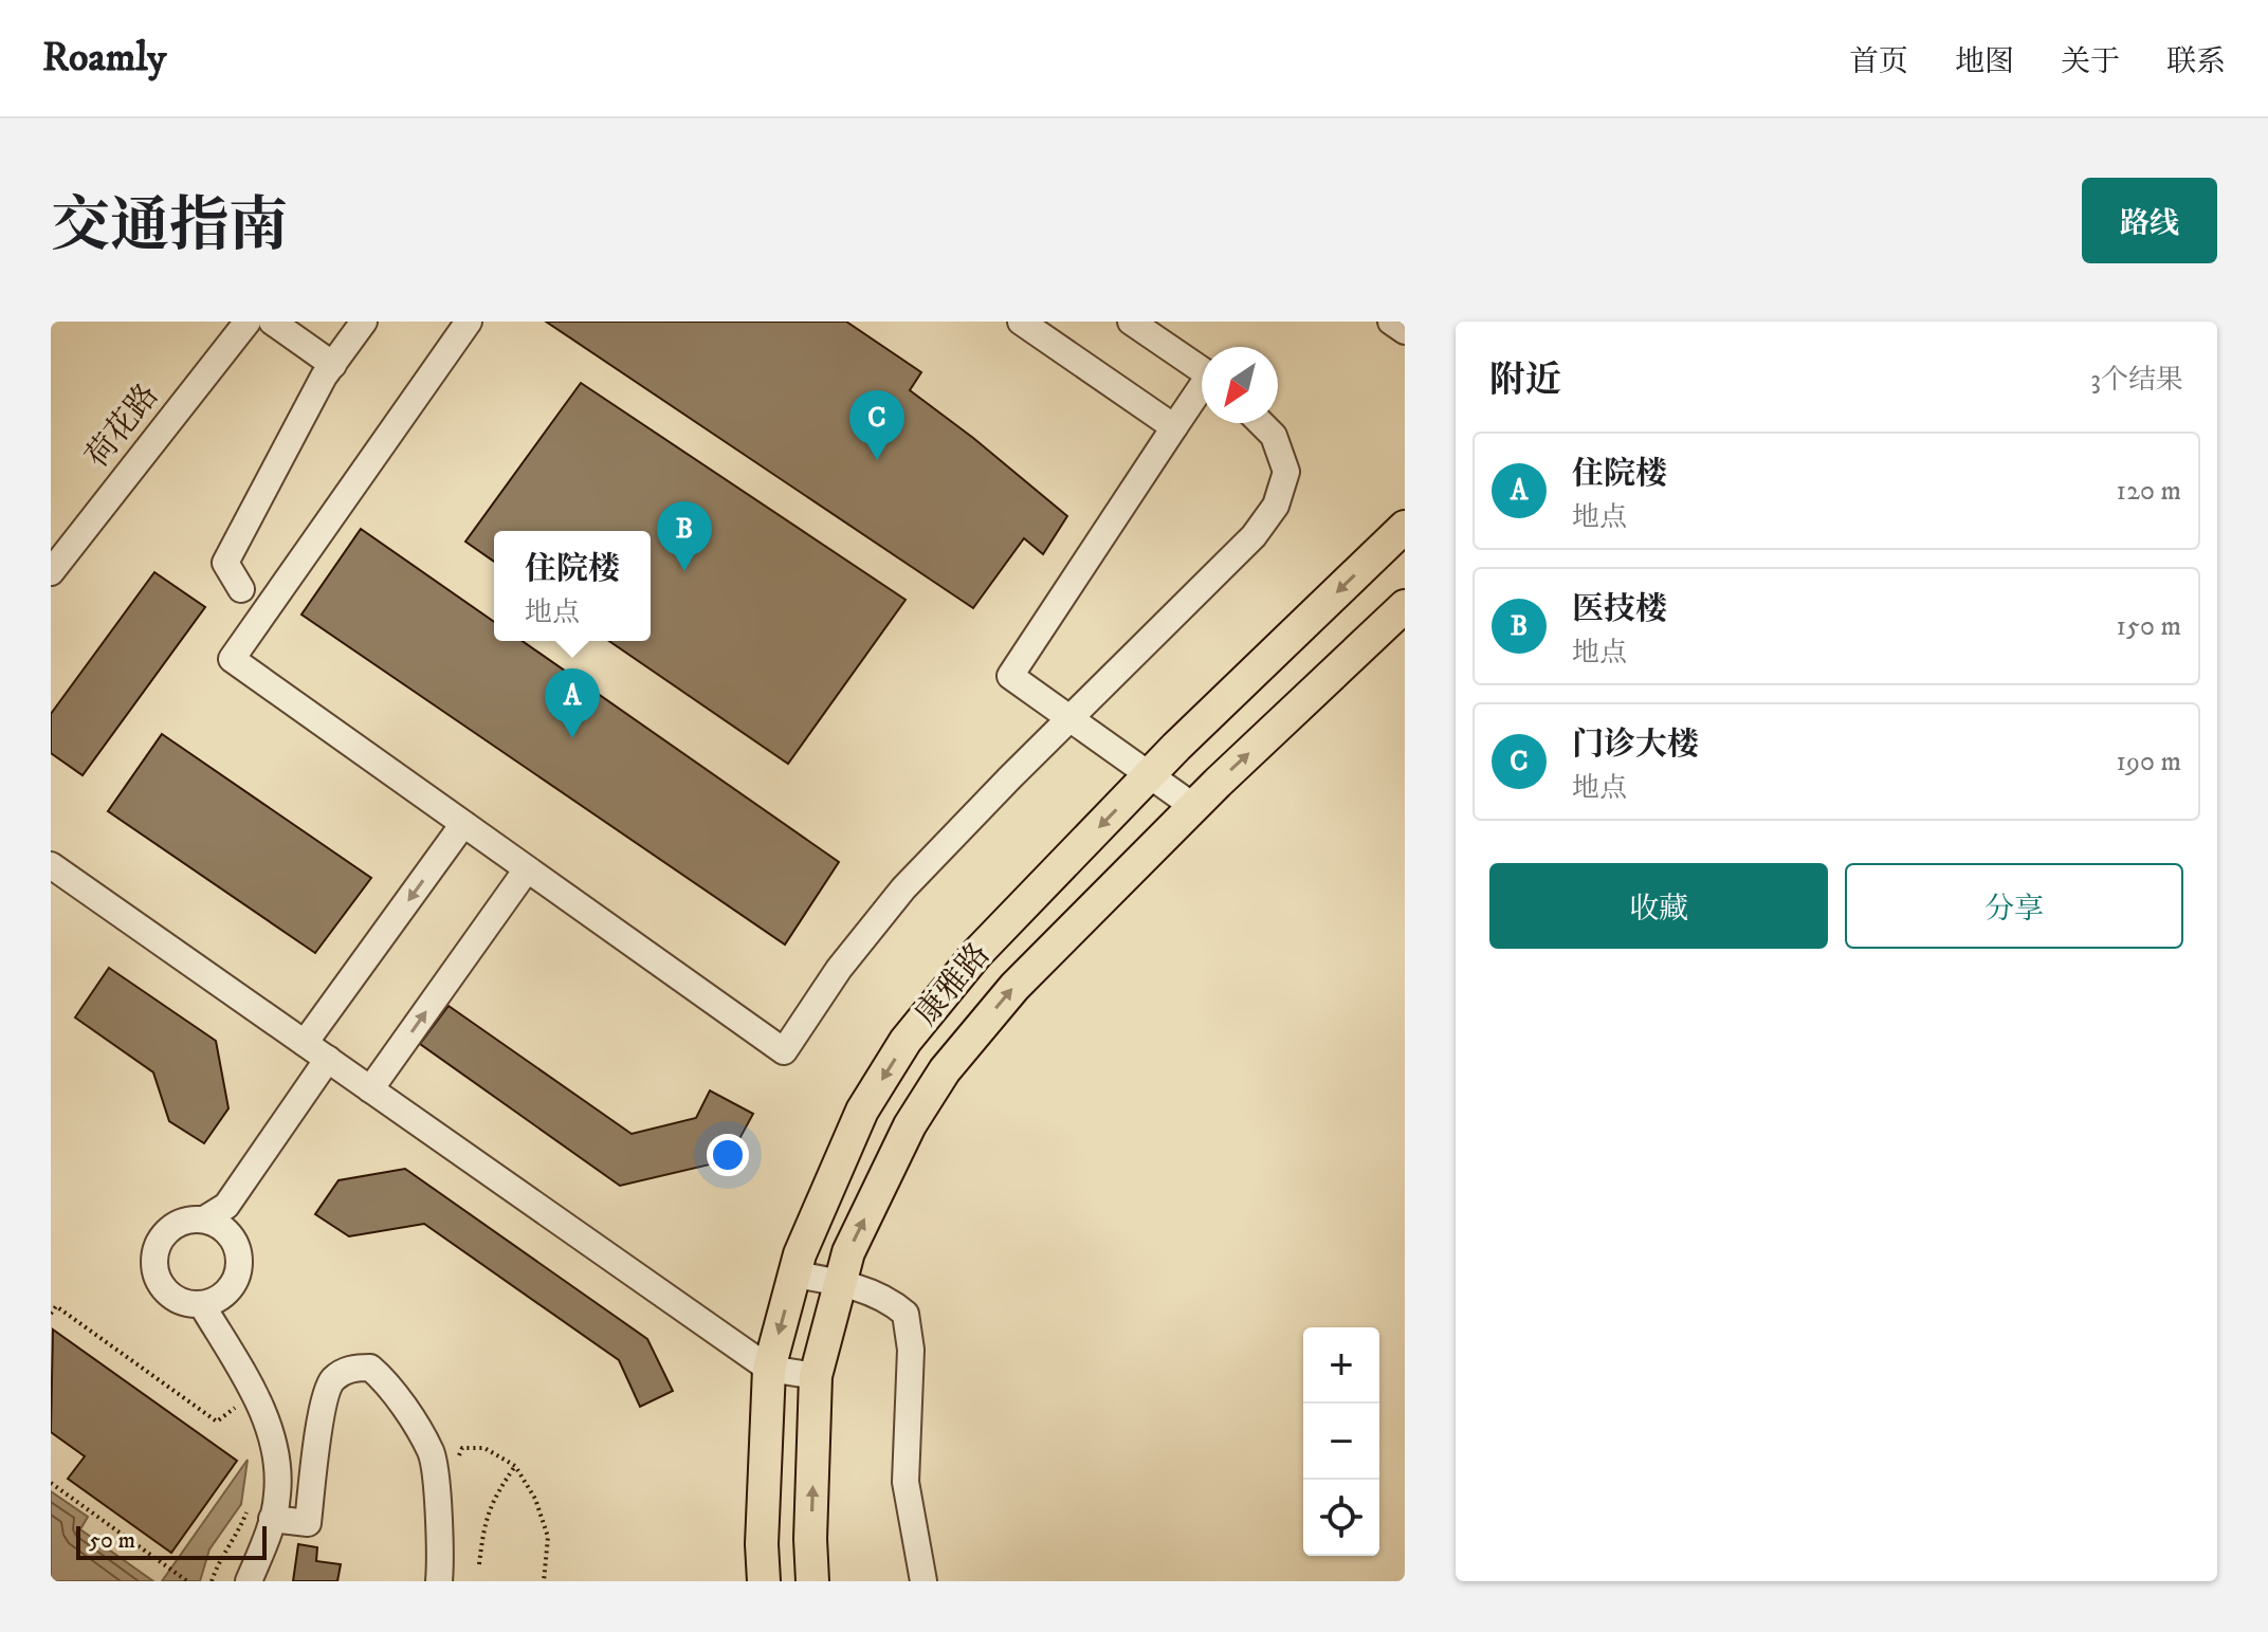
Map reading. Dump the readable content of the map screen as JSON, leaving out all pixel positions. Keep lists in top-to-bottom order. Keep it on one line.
{"streets":{"main road":["康雅路"],"street":["荷花路"]},"scale_bar":"50 m","north":"bottom left","page":{"header":"Roamly","nav":["首页","地图","关于","联系"],"title":"交通指南","buttons":["路线",["收藏","分享"]],"heading":["附近","3个结果"],"pins":["C","B","A"],"list":[{"mark":"A","name":"住院楼","note":"地点","value":"120 m"},{"mark":"B","name":"医技楼","note":"地点","value":"150 m"},{"mark":"C","name":"门诊大楼","note":"地点","value":"190 m"}],"popup":["住院楼","地点"],"map_buttons":["+","−"],"scale":"50 m"}}
